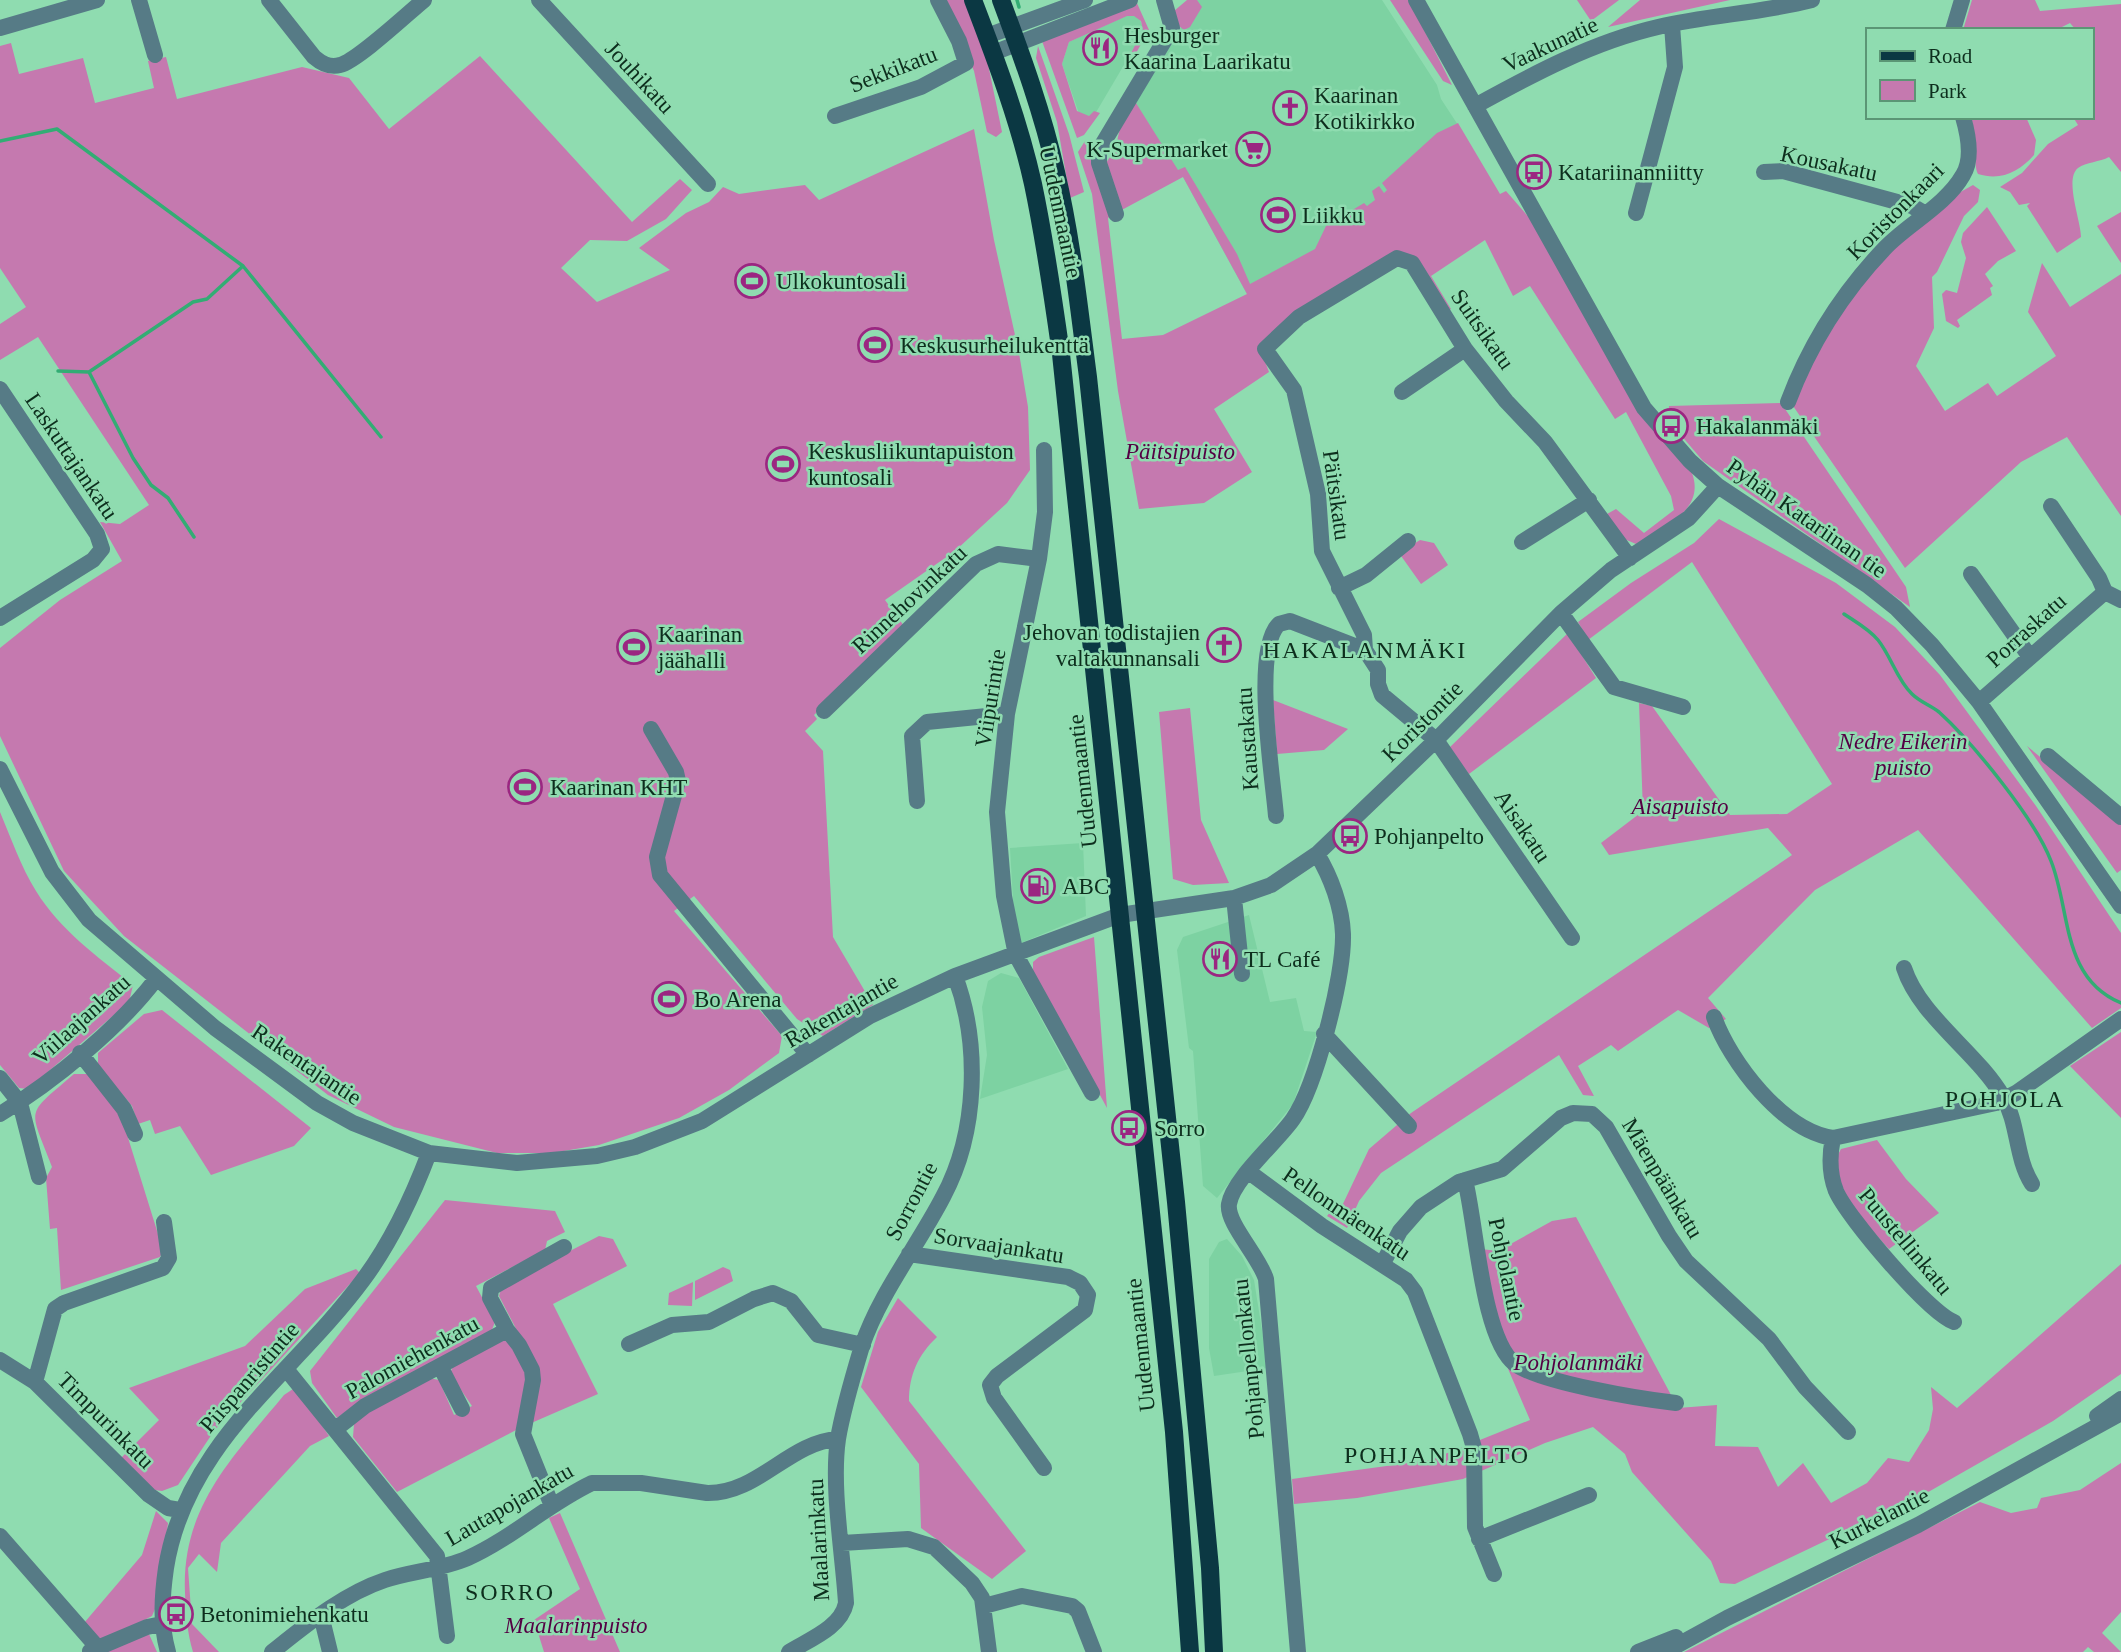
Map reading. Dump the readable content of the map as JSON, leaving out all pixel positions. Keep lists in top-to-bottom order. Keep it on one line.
{"streets":{"main road":["Uudenmaantie"],"street":["Vaakunatie","Sekkikatu","Jouhikatu","Kousakatu","Koristonkaari","Suitsikatu","Laskuttajankatu","Päitsikatu","Pyhän Katariinan tie","Rinnehovinkatu","Porraskatu","Viipurintie","Koristontie","Kaustakatu","Aisakatu","Rakentajantie","Viilaajankatu","Mäenpäänkatu","Sorrontie","Pellonmäenkatu","Puustellinkatu","Sorvaajankatu","Pohjolantie","Palomiehenkatu","Pohjanpellonkatu","Piispanristintie","Timpurinkatu","Lautapojankatu","Kurkelantie","Maalarinkatu"]},"crossings":[["Vaakunatie","Pyhän Katariinan tie"],["Kousakatu","Koristonkaari"],["Uudenmaantie","Koristontie"],["Uudenmaantie","Rakentajantie"],["Suitsikatu","Päitsikatu"],["Suitsikatu","Koristontie"],["Päitsikatu","Kaustakatu"],["Pyhän Katariinan tie","Porraskatu"],["Pyhän Katariinan tie","Koristontie"],["Rinnehovinkatu","Viipurintie"],["Viipurintie","Rakentajantie"],["Koristontie","Aisakatu"],["Koristontie","Rakentajantie"],["Koristontie","Pohjanpellonkatu"],["Rakentajantie","Viilaajankatu"],["Rakentajantie","Sorrontie"],["Rakentajantie","Piispanristintie"],["Mäenpäänkatu","Pellonmäenkatu"],["Mäenpäänkatu","Pohjolantie"],["Sorrontie","Sorvaajankatu"],["Sorrontie","Lautapojankatu"],["Sorrontie","Maalarinkatu"],["Pellonmäenkatu","Pohjanpellonkatu"],["Piispanristintie","Timpurinkatu"],["Lautapojankatu","Maalarinkatu"]],"districts":["HAKALANMÄKI","POHJOLA","POHJANPELTO","SORRO"],"parks":["Päitsipuisto","Nedre Eikerin puisto","Aisapuisto","Pohjolanmäki","Maalarinpuisto"],"places":{"restaurant":["Hesburger Kaarina Laarikatu","TL Café"],"church":["Kaarinan Kotikirkko","Jehovan todistajien valtakunnansali"],"supermarket":["K-Supermarket"],"bus stop":["Katariinanniitty","Hakalanmäki","Pohjanpelto","Sorro","Betonimiehenkatu"],"sports":["Liikku","Ulkokuntosali","Keskusurheilukenttä","Keskusliikuntapuiston kuntosali","Kaarinan jäähalli","Kaarinan KHT","Bo Arena"],"fuel station":["ABC"]},"legend":["Road","Park"]}
